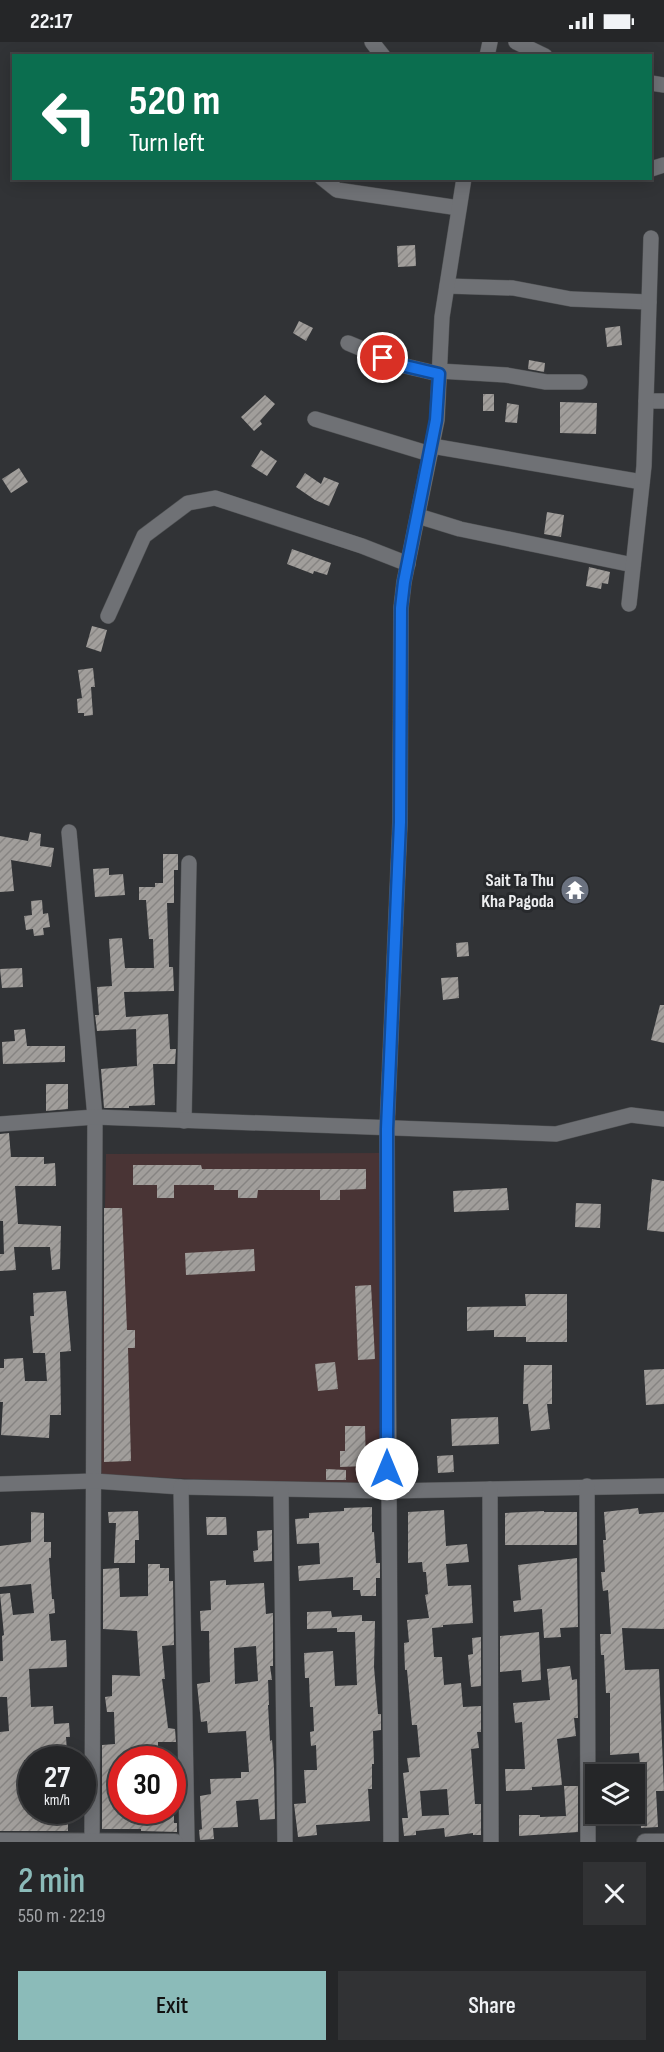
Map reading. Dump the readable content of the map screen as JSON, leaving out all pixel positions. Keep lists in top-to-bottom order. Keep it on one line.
{"places":{"temple":["Sait Ta Thu Kha Pagoda"]},"page":{"status":"22:17","turn":["520 m","Turn left"],"speed":"27 km/h","limit":"30","heading":["2 min","550 m · 22:19"],"buttons":["Exit","Share"]}}
